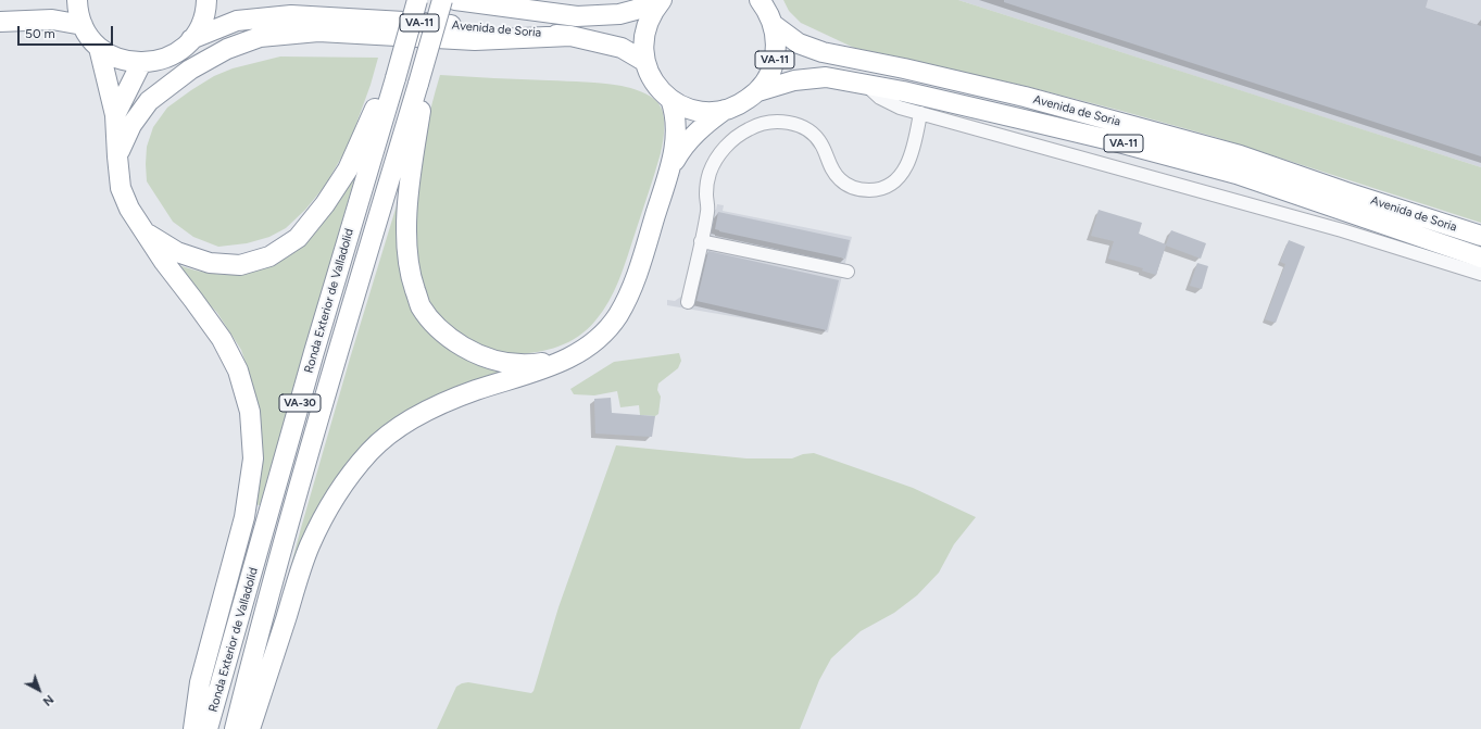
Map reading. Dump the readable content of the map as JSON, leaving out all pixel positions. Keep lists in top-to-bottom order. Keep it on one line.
{"streets":{"highway":["VA-11","Avenida de Soria","Ronda Exterior de Valladolid","VA-30"]},"crossings":[["VA-11","Avenida de Soria"]],"scale_bar":"50 m","north":"bottom right"}
